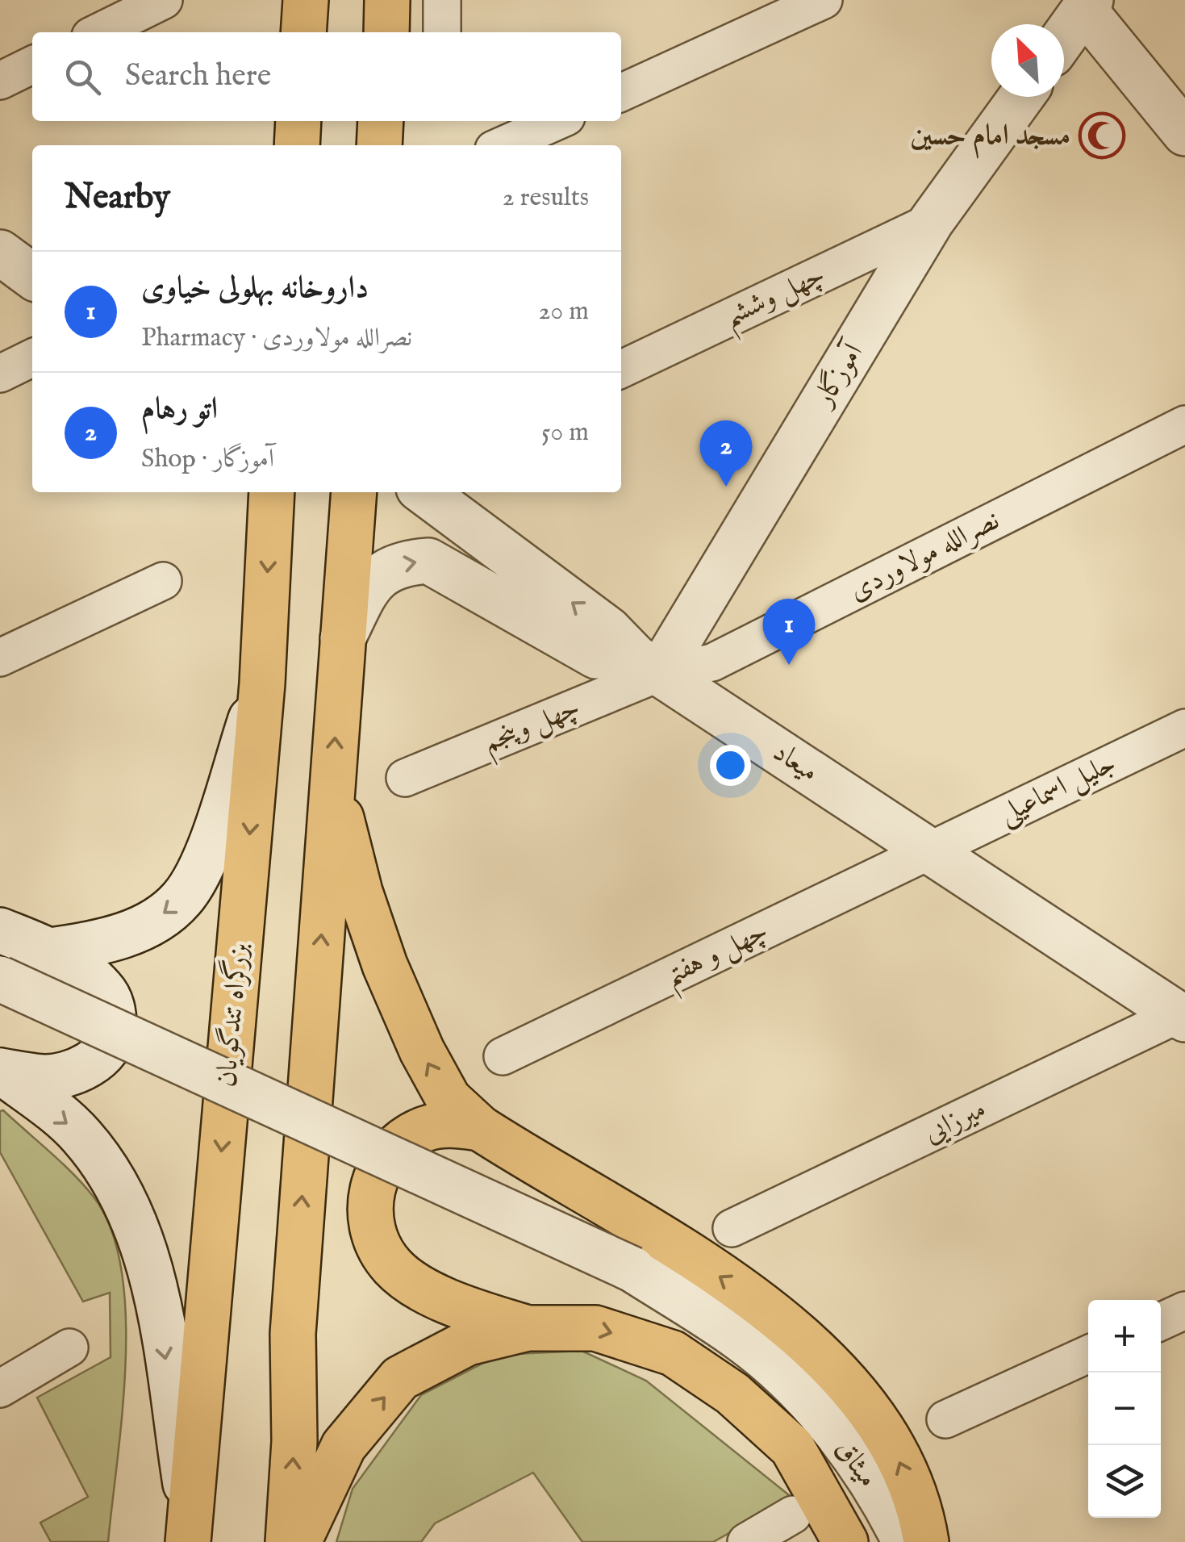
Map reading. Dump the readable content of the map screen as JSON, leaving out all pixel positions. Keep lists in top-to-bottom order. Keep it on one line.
{"streets":{"highway":["بزرگراه تندگویان"],"street":["چهل وششم","آموزگار","نصرالله مولاوردی","چهل وپنجم","میعاد","جلیل اسماعیلی","چهل و هفتم","میرزایی","میثاق"]},"crossings":[["چهل وششم","آموزگار"],["آموزگار","نصرالله مولاوردی"],["آموزگار","چهل وپنجم"],["آموزگار","میعاد"],["نصرالله مولاوردی","چهل وپنجم"],["نصرالله مولاوردی","میعاد"],["چهل وپنجم","میعاد"],["میعاد","جلیل اسماعیلی"],["میعاد","چهل و هفتم"],["میعاد","میرزایی"],["جلیل اسماعیلی","چهل و هفتم"]],"places":{"mosque":["مسجد امام حسین"]},"north":"top left","page":{"search":"Search here","heading":["Nearby","2 results"],"list":[{"mark":"1","name":"داروخانه بهلولی خیاوی","note":"Pharmacy · نصرالله مولاوردی","value":"20 m"},{"mark":"2","name":"اتو رهام","note":"Shop · آموزگار","value":"50 m"}],"pins":["2","1"],"map_buttons":["+","−"]}}
